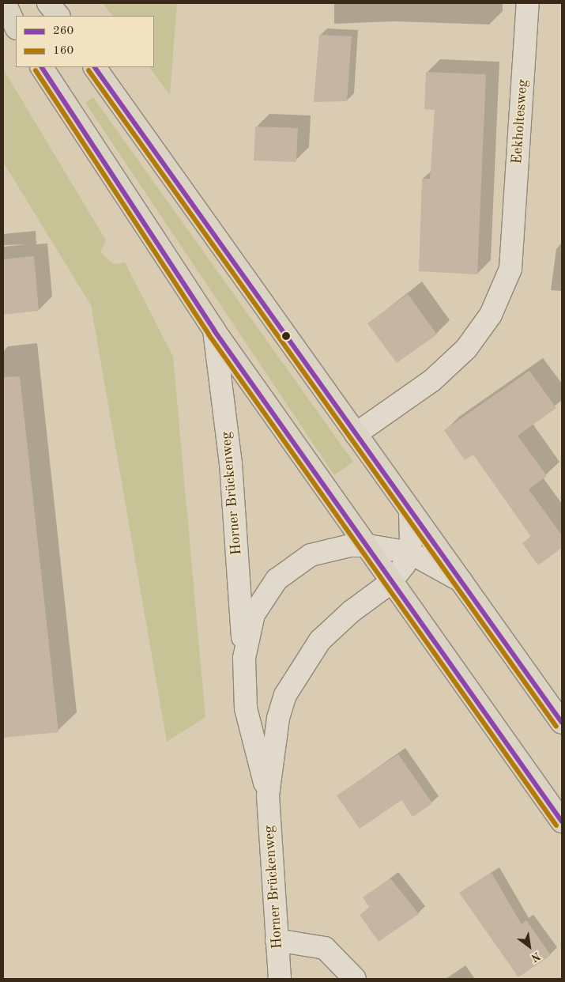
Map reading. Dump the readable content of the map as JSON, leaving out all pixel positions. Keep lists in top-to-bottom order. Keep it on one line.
{"streets":{"street":["Eekholtesweg","Horner Brückenweg"]},"lines":["transit line 260","transit line 160"],"legend":["260","160"],"north":"bottom right"}
